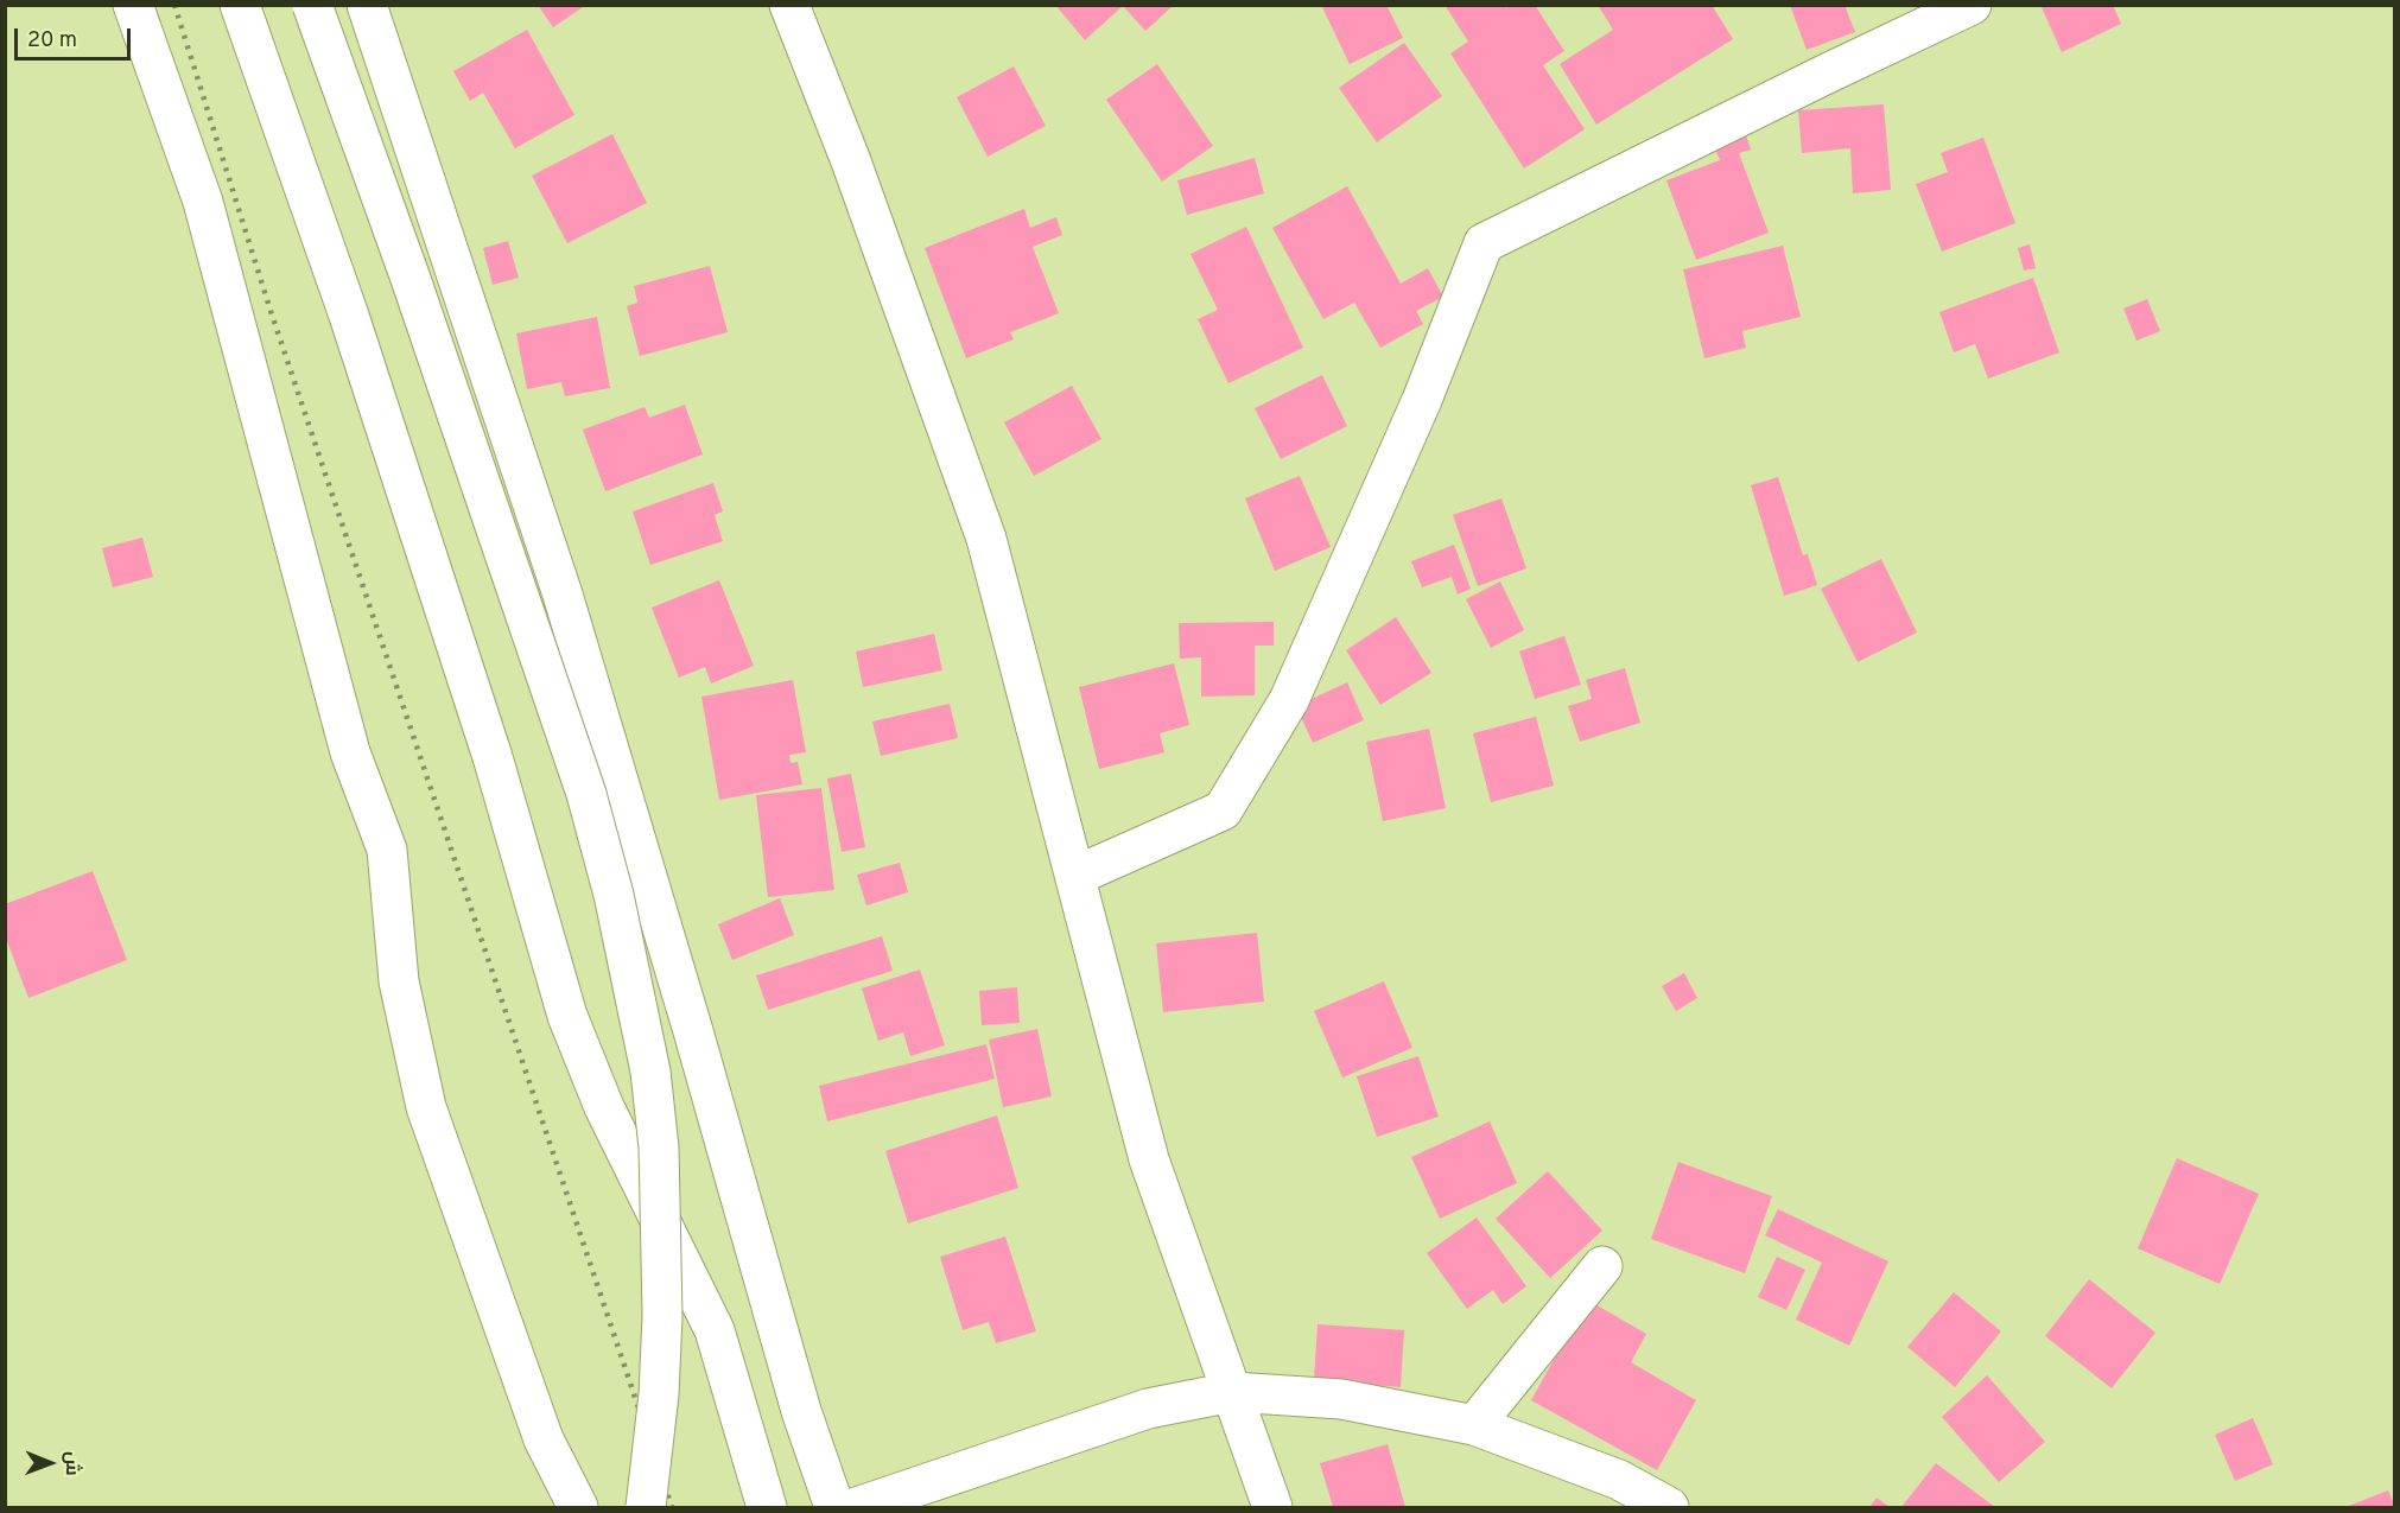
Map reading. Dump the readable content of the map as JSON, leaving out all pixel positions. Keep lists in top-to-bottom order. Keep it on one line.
{"scale_bar":"20 m","north":"right"}
